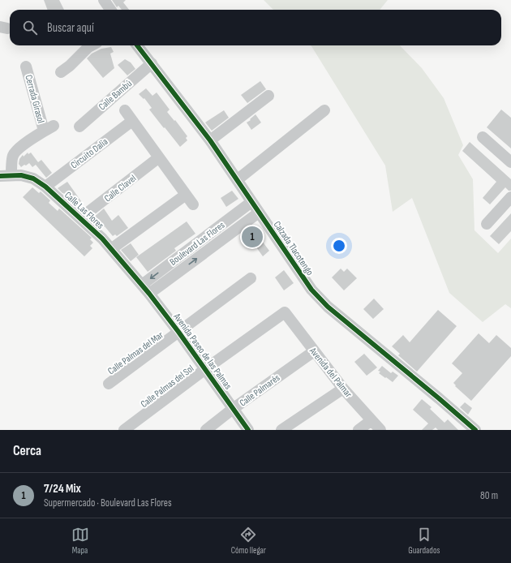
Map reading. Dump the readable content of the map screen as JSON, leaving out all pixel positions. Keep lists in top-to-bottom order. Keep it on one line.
{"streets":{"street":["Calle Bambú","Cerrada Girasol","Circuito Dalia","Calle Clavel","Calle Las Flores","Boulevard Las Flores","Calzada Tlacotengo","Avenida Paseo de las Palmas","Calle Palmas del Mar","Avenida del Palmar","Calle Palmas del Sol","Calle Palmarés"]},"crossings":[["Calle Bambú","Calzada Tlacotengo"],["Cerrada Girasol","Calle Las Flores"],["Circuito Dalia","Calle Las Flores"],["Calle Clavel","Calle Las Flores"],["Calle Las Flores","Boulevard Las Flores"],["Calle Las Flores","Avenida Paseo de las Palmas"],["Boulevard Las Flores","Calzada Tlacotengo"],["Boulevard Las Flores","Avenida Paseo de las Palmas"],["Avenida Paseo de las Palmas","Calle Palmas del Mar"],["Avenida Paseo de las Palmas","Calle Palmas del Sol"],["Avenida Paseo de las Palmas","Calle Palmarés"],["Avenida del Palmar","Calle Palmas del Sol"],["Avenida del Palmar","Calle Palmarés"]],"page":{"search":"Buscar aquí","pins":"1","heading":"Cerca","list":[{"mark":"1","name":"7/24 Mix","note":"Supermercado · Boulevard Las Flores","value":"80 m"}],"nav":["Mapa","Cómo llegar","Guardados"]}}
